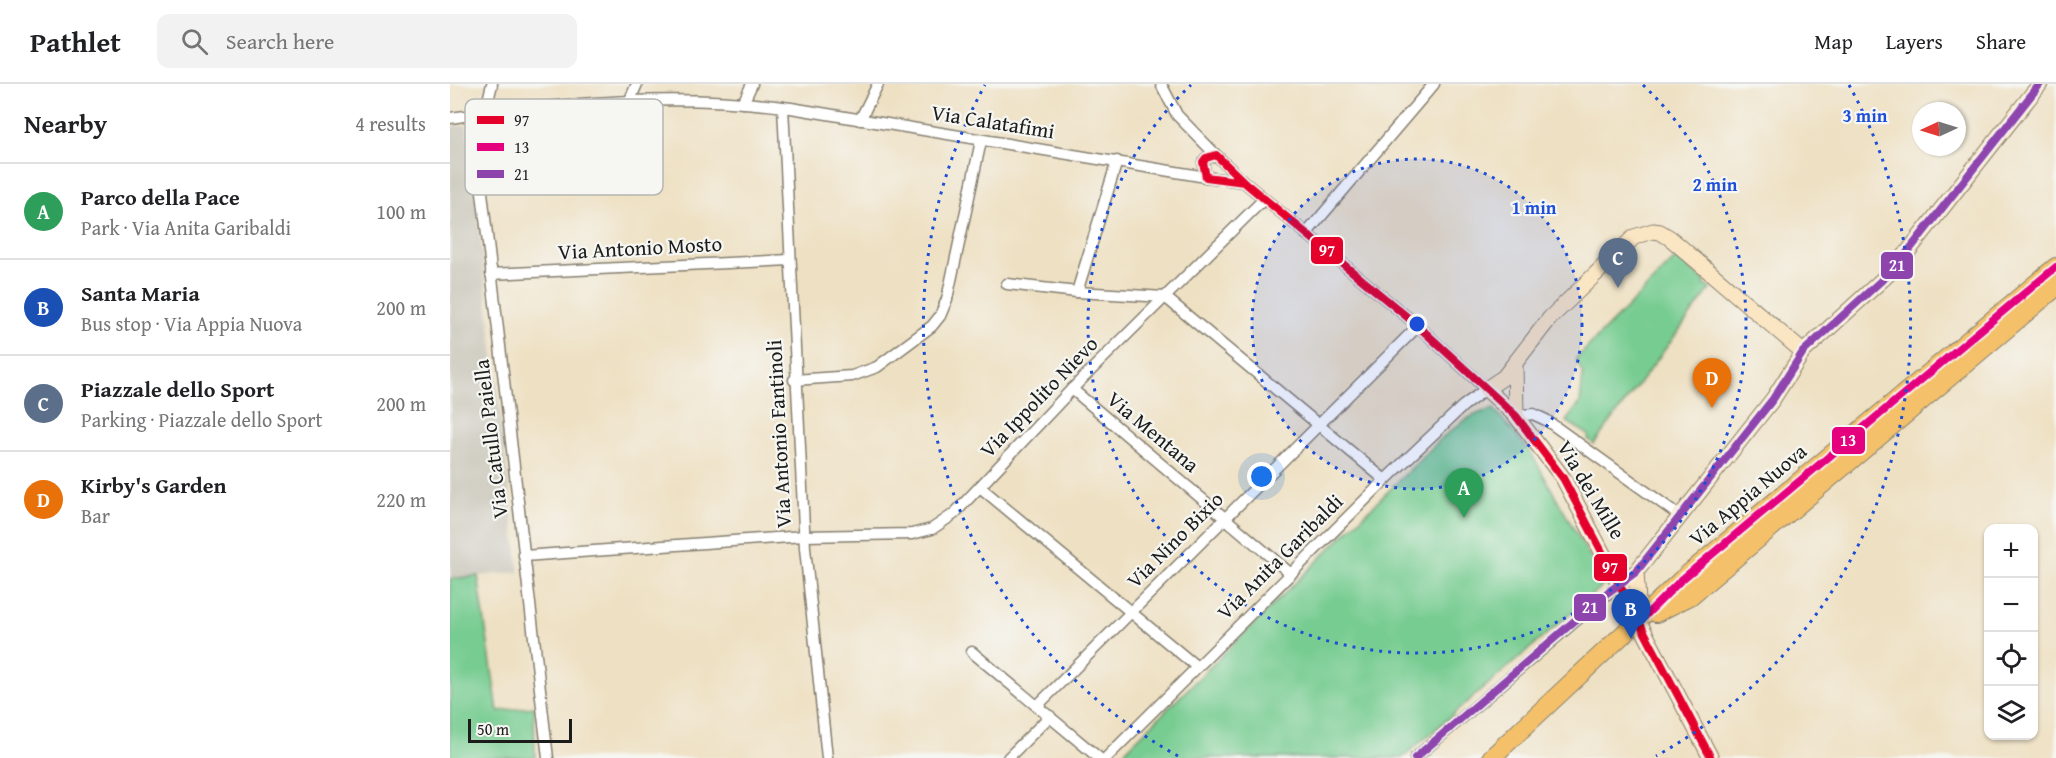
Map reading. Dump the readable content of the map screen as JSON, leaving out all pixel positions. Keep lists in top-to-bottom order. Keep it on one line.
{"streets":{"main road":["Via Appia Nuova"],"street":["Via Calatafimi","Via Antonio Mosto","Via Ippolito Nievo","Via Mentana","Via Antonio Fantinoli","Via Catullo Paiella","Via dei Mille","Via Nino Bixio","Via Anita Garibaldi"]},"crossings":[["Via Calatafimi","Via Antonio Fantinoli"],["Via Antonio Mosto","Via Antonio Fantinoli"],["Via Antonio Mosto","Via Catullo Paiella"],["Via Ippolito Nievo","Via Mentana"],["Via Ippolito Nievo","Via Antonio Fantinoli"],["Via Ippolito Nievo","Via Catullo Paiella"],["Via Ippolito Nievo","Via dei Mille"],["Via Mentana","Via Nino Bixio"],["Via Mentana","Via Anita Garibaldi"],["Via dei Mille","Via Appia Nuova"],["Via dei Mille","Via Nino Bixio"],["Via dei Mille","Via Anita Garibaldi"]],"lines":["transit line 21","transit line 97","transit line 13"],"legend":["97","13","21"],"scale_bar":"50 m","north":"left","page":{"header":"Pathlet","search":"Search here","nav":["Map","Layers","Share"],"heading":["Nearby","4 results"],"list":[{"mark":"A","name":"Parco della Pace","note":"Park · Via Anita Garibaldi","value":"100 m"},{"mark":"B","name":"Santa Maria","note":"Bus stop · Via Appia Nuova","value":"200 m"},{"mark":"C","name":"Piazzale dello Sport","note":"Parking · Piazzale dello Sport","value":"200 m"},{"mark":"D","name":"Kirby's Garden","note":"Bar","value":"220 m"}],"pins":["C","D","A","B"],"map_buttons":["+","−"],"scale":"50 m"},"rings":["3 min","2 min","1 min"]}
